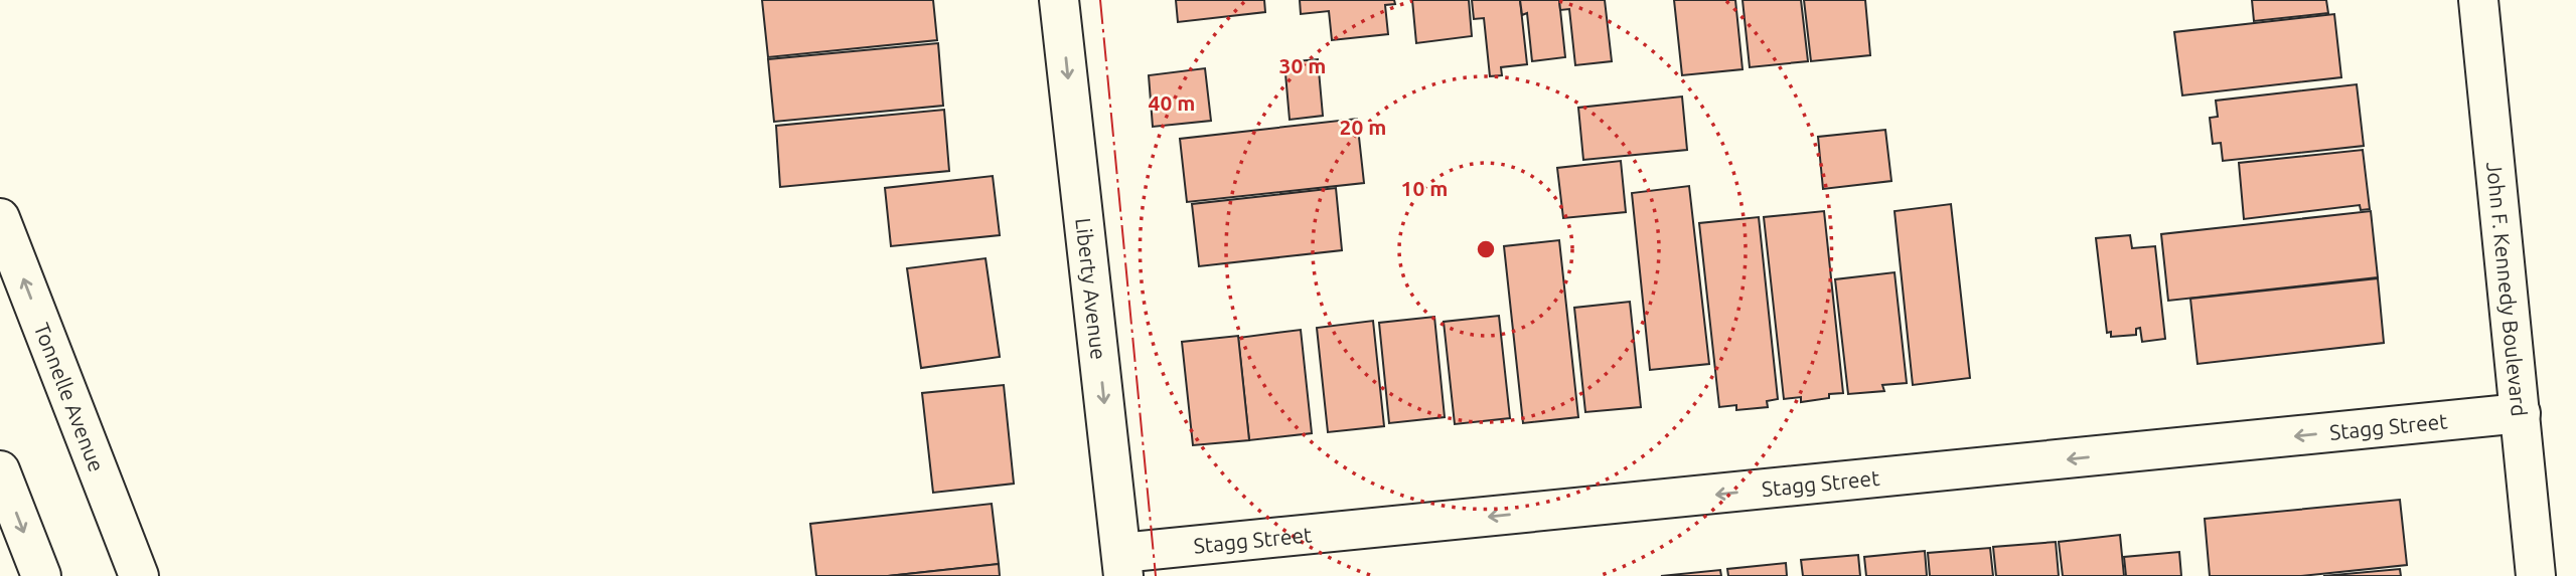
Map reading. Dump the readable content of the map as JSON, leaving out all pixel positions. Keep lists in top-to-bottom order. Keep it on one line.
{"streets":{"main road":["Liberty Avenue","John F. Kennedy Boulevard","Tonnelle Avenue","Stagg Street"]},"crossings":[["Liberty Avenue","Stagg Street"],["John F. Kennedy Boulevard","Stagg Street"]],"one_way":["Liberty Avenue","Tonnelle Avenue","Stagg Street"],"rings":["30 m","40 m","20 m","10 m"]}
